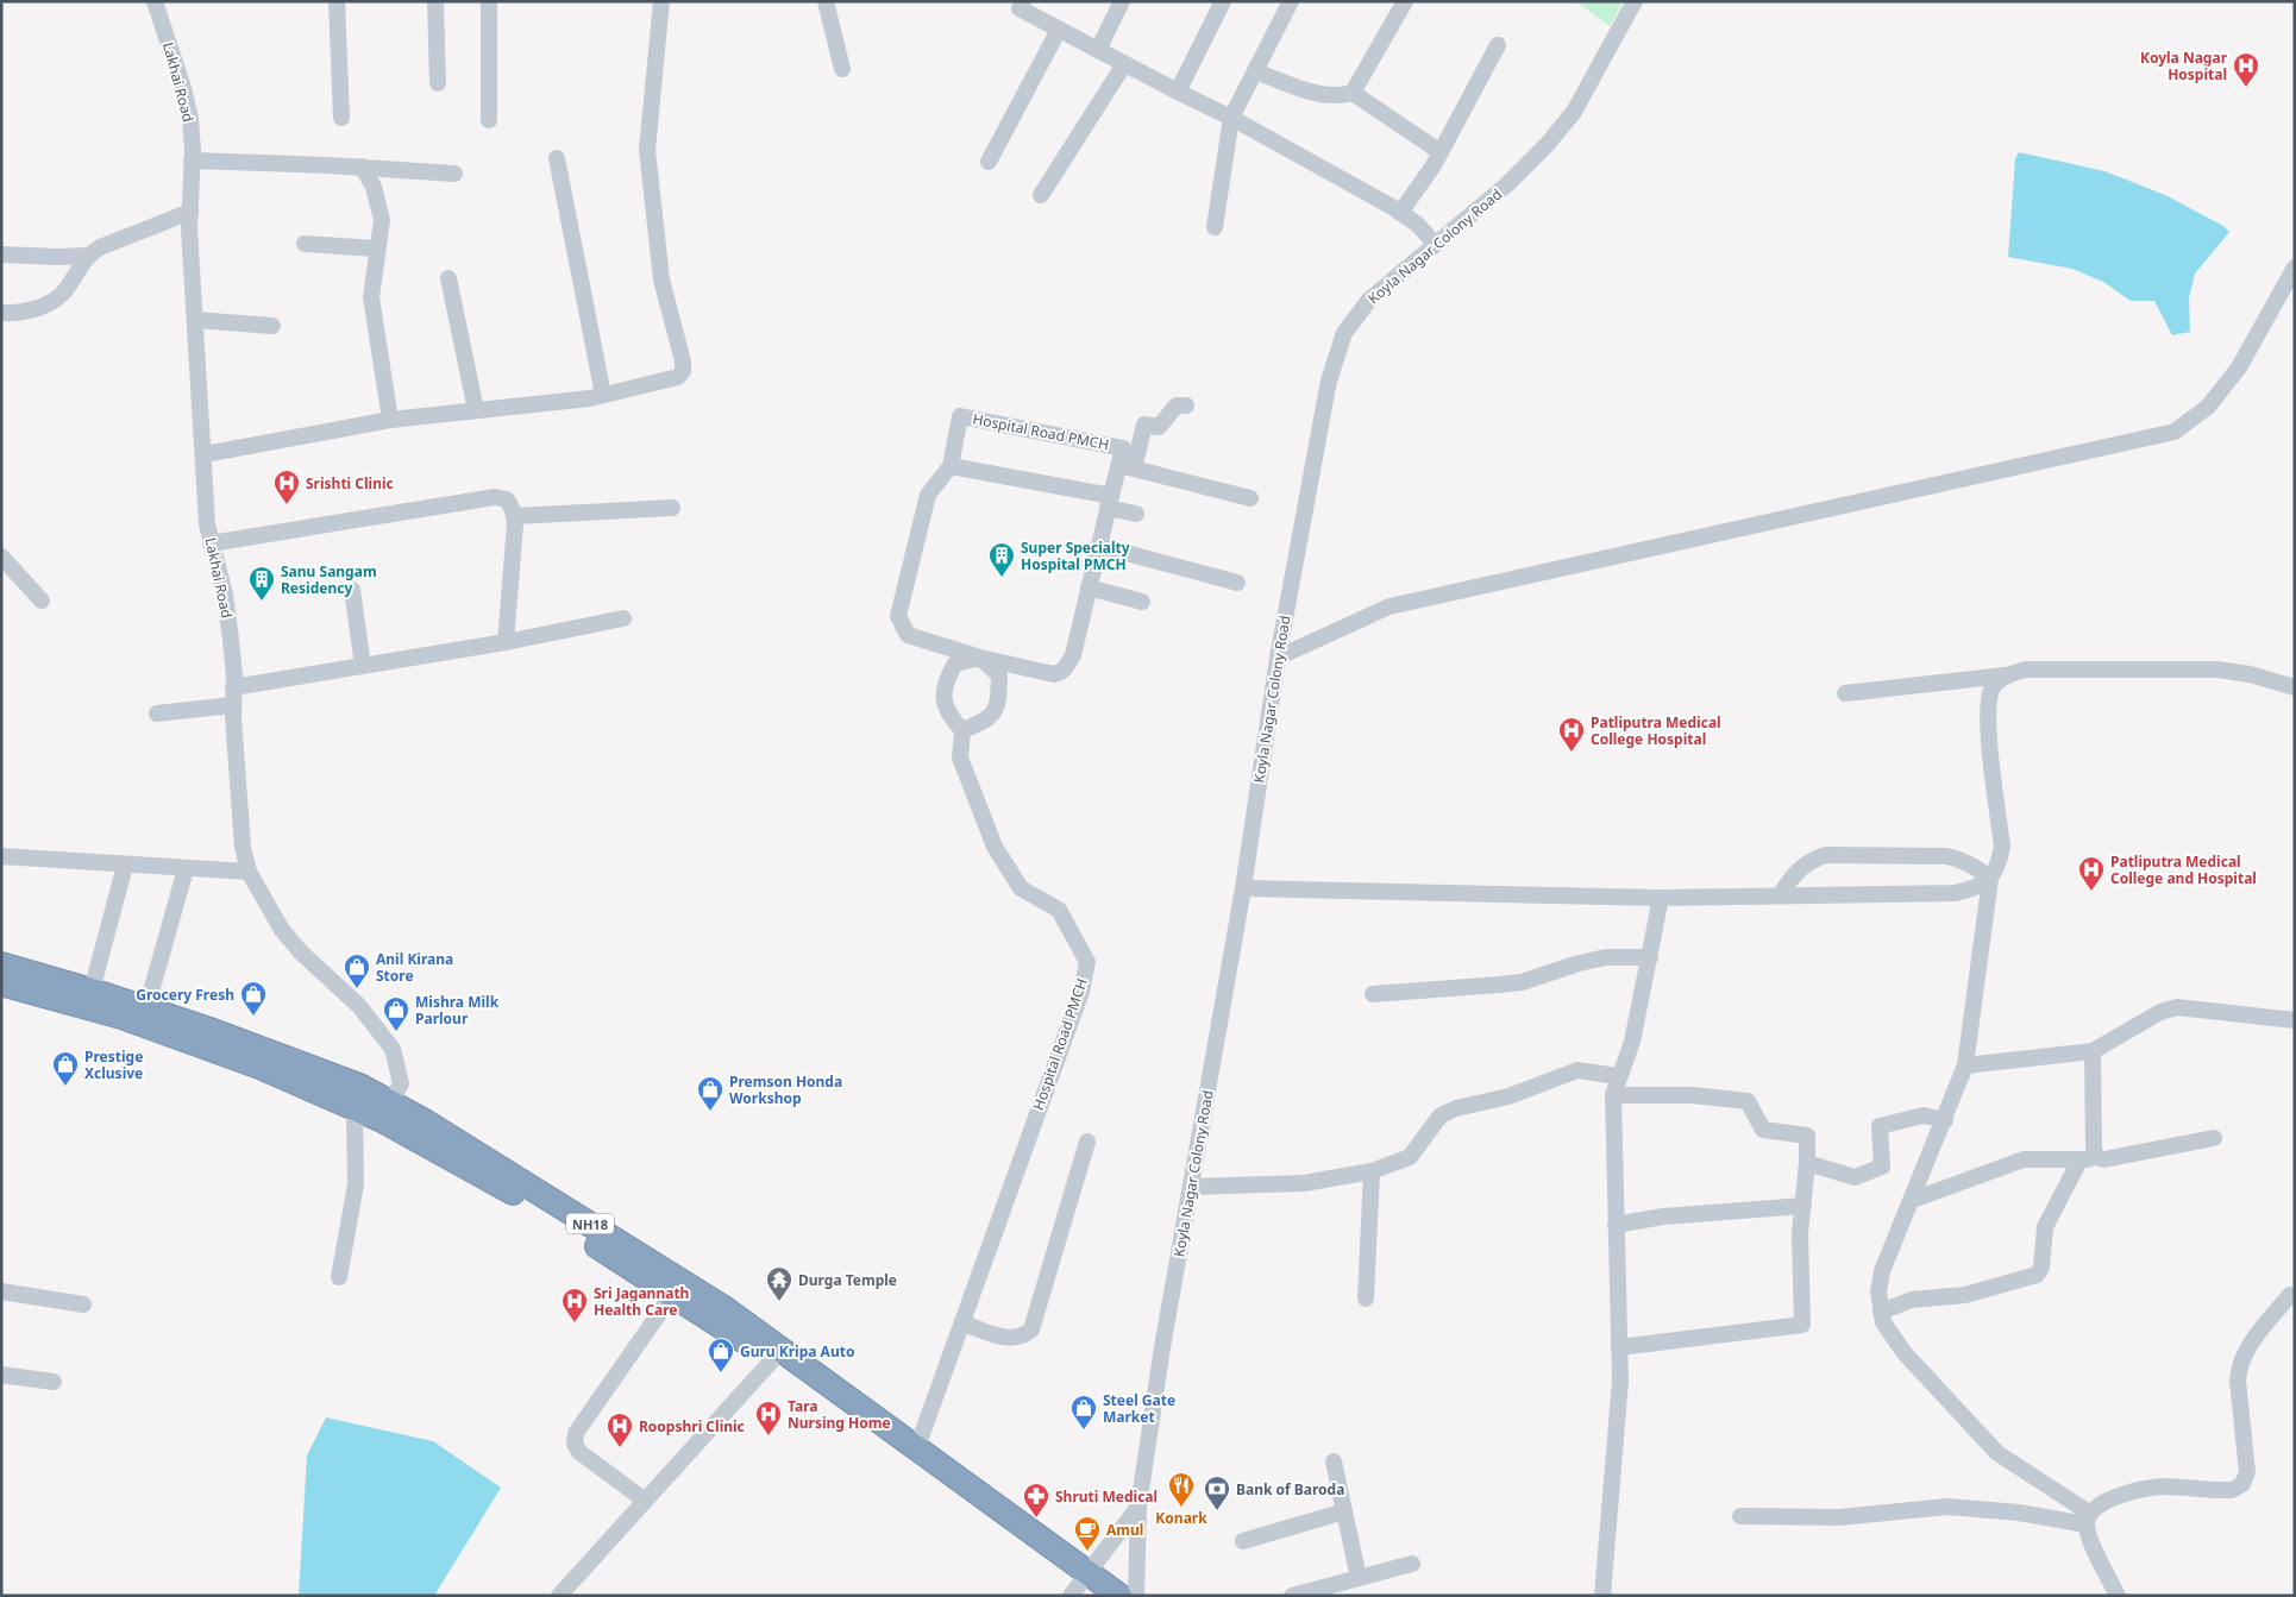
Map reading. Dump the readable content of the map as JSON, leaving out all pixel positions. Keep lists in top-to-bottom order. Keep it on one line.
{"streets":{"highway":["NH18"],"street":["Lakhai Road","Koyla Nagar Colony Road","Hospital Road PMCH"]},"crossings":[["Lakhai Road","NH18"],["Koyla Nagar Colony Road","NH18"],["Hospital Road PMCH","NH18"]],"places":{"hospital":["Koyla Nagar Hospital","Srishti Clinic","Patliputra Medical College Hospital","Patliputra Medical College and Hospital","Sri Jagannath Health Care","Tara Nursing Home","Roopshri Clinic"],"building":["Super Specialty Hospital PMCH","Sanu Sangam Residency"],"shop":["Anil Kirana Store","Grocery Fresh","Mishra Milk Parlour","Prestige Xclusive","Premson Honda Workshop","Guru Kripa Auto","Steel Gate Market"],"temple":["Durga Temple"],"restaurant":["Konark"],"bank":["Bank of Baroda"],"pharmacy":["Shruti Medical"],"cafe":["Amul"]}}
